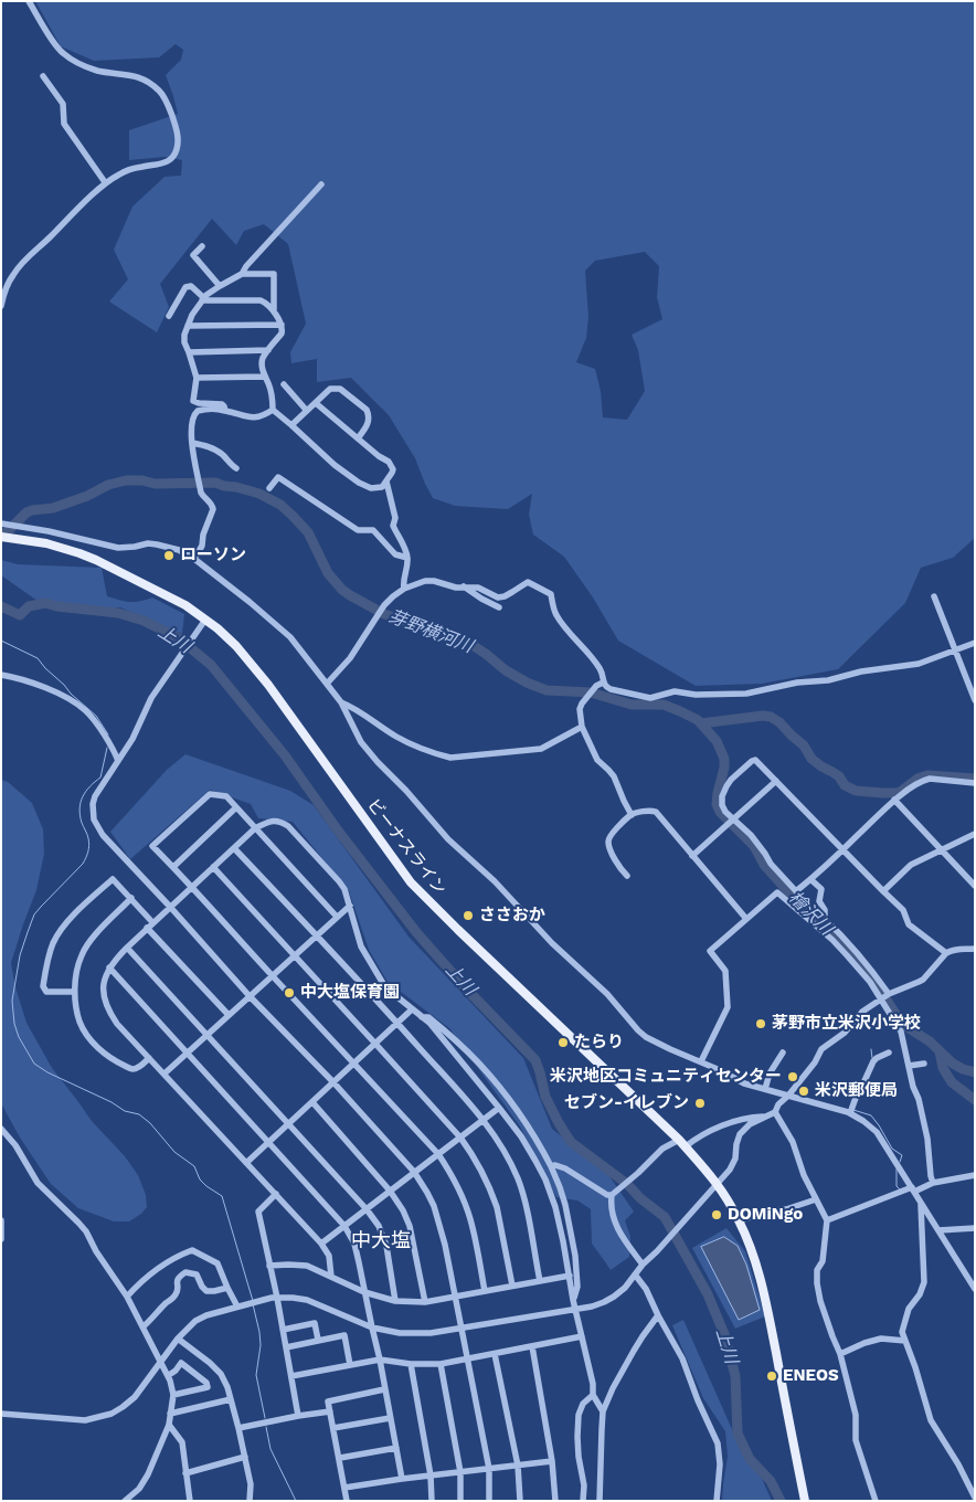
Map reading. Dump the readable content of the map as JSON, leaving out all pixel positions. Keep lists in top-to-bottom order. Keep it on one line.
{"streets":{"main road":["ビーナスライン"]},"districts":["中大塩"],"water":["芽野横河川","上川","檜沢川"],"places":["ローソン","ささおか","中大塩保育園","茅野市立米沢小学校","たらり","米沢地区コミュニティセンター","米沢郵便局","セブン-イレブン","DOMiNgo","ENEOS"]}
